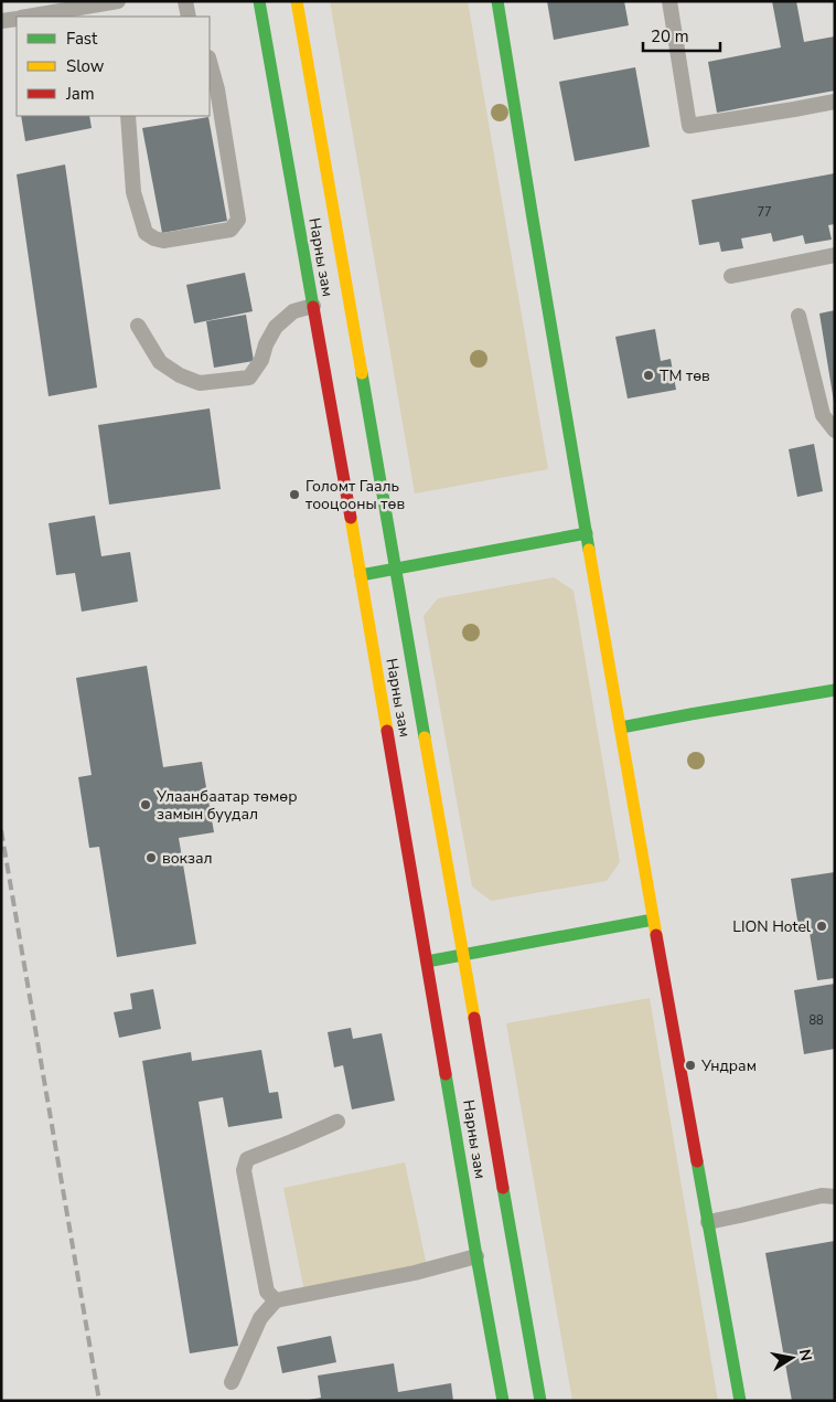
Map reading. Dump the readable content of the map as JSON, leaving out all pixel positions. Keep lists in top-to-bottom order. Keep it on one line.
{"streets":{"main road":["Нарны зам"]},"places":["TM төв","Голомт Гааль тооцооны төв","Улаанбаатар төмөр замын буудал","вокзал","LION Hotel","Ундрам"],"house_numbers":["77","88"],"legend":["Fast","Slow","Jam"],"scale_bar":"20 m","north":"right"}
